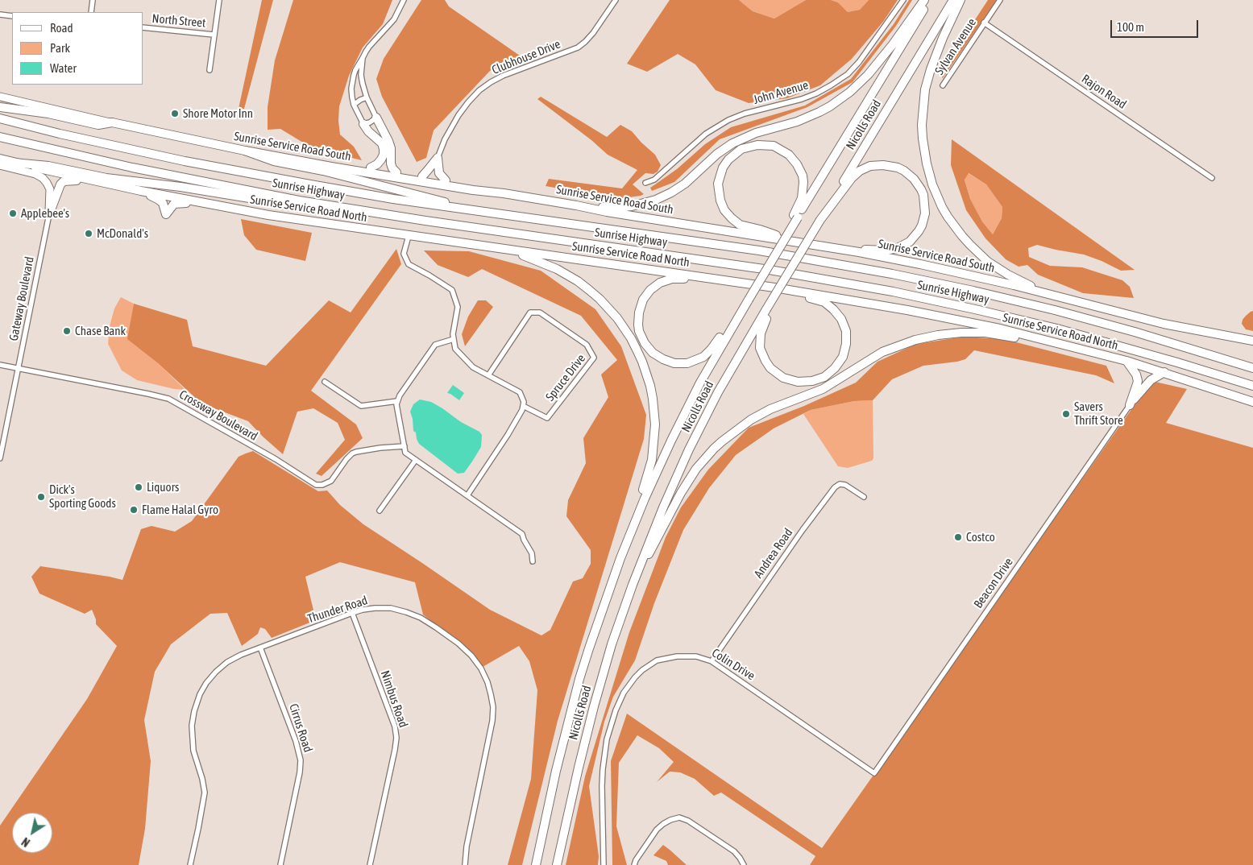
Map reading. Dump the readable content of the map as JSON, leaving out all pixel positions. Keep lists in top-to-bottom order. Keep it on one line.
{"streets":{"highway":["Nicolls Road","Sunrise Service Road South","Sunrise Highway","Sunrise Service Road North"],"street":["North Street","Sylvan Avenue","Clubhouse Drive","Rajon Road","John Avenue","Gateway Boulevard","Spruce Drive","Crossway Boulevard","Andrea Road","Beacon Drive","Thunder Road","Colin Drive","Nimbus Road","Cirrus Road"]},"crossings":[["Sylvan Avenue","Rajon Road"],["Gateway Boulevard","Crossway Boulevard"],["Andrea Road","Colin Drive"],["Beacon Drive","Colin Drive"],["Thunder Road","Nimbus Road"],["Thunder Road","Cirrus Road"]],"places":["Shore Motor Inn","Applebee's","McDonald's","Chase Bank","Savers Thrift Store","Liquors","Dick's Sporting Goods","Flame Halal Gyro","Costco"],"legend":["Road","Park","Water"],"scale_bar":"100 m","north":"bottom left"}
